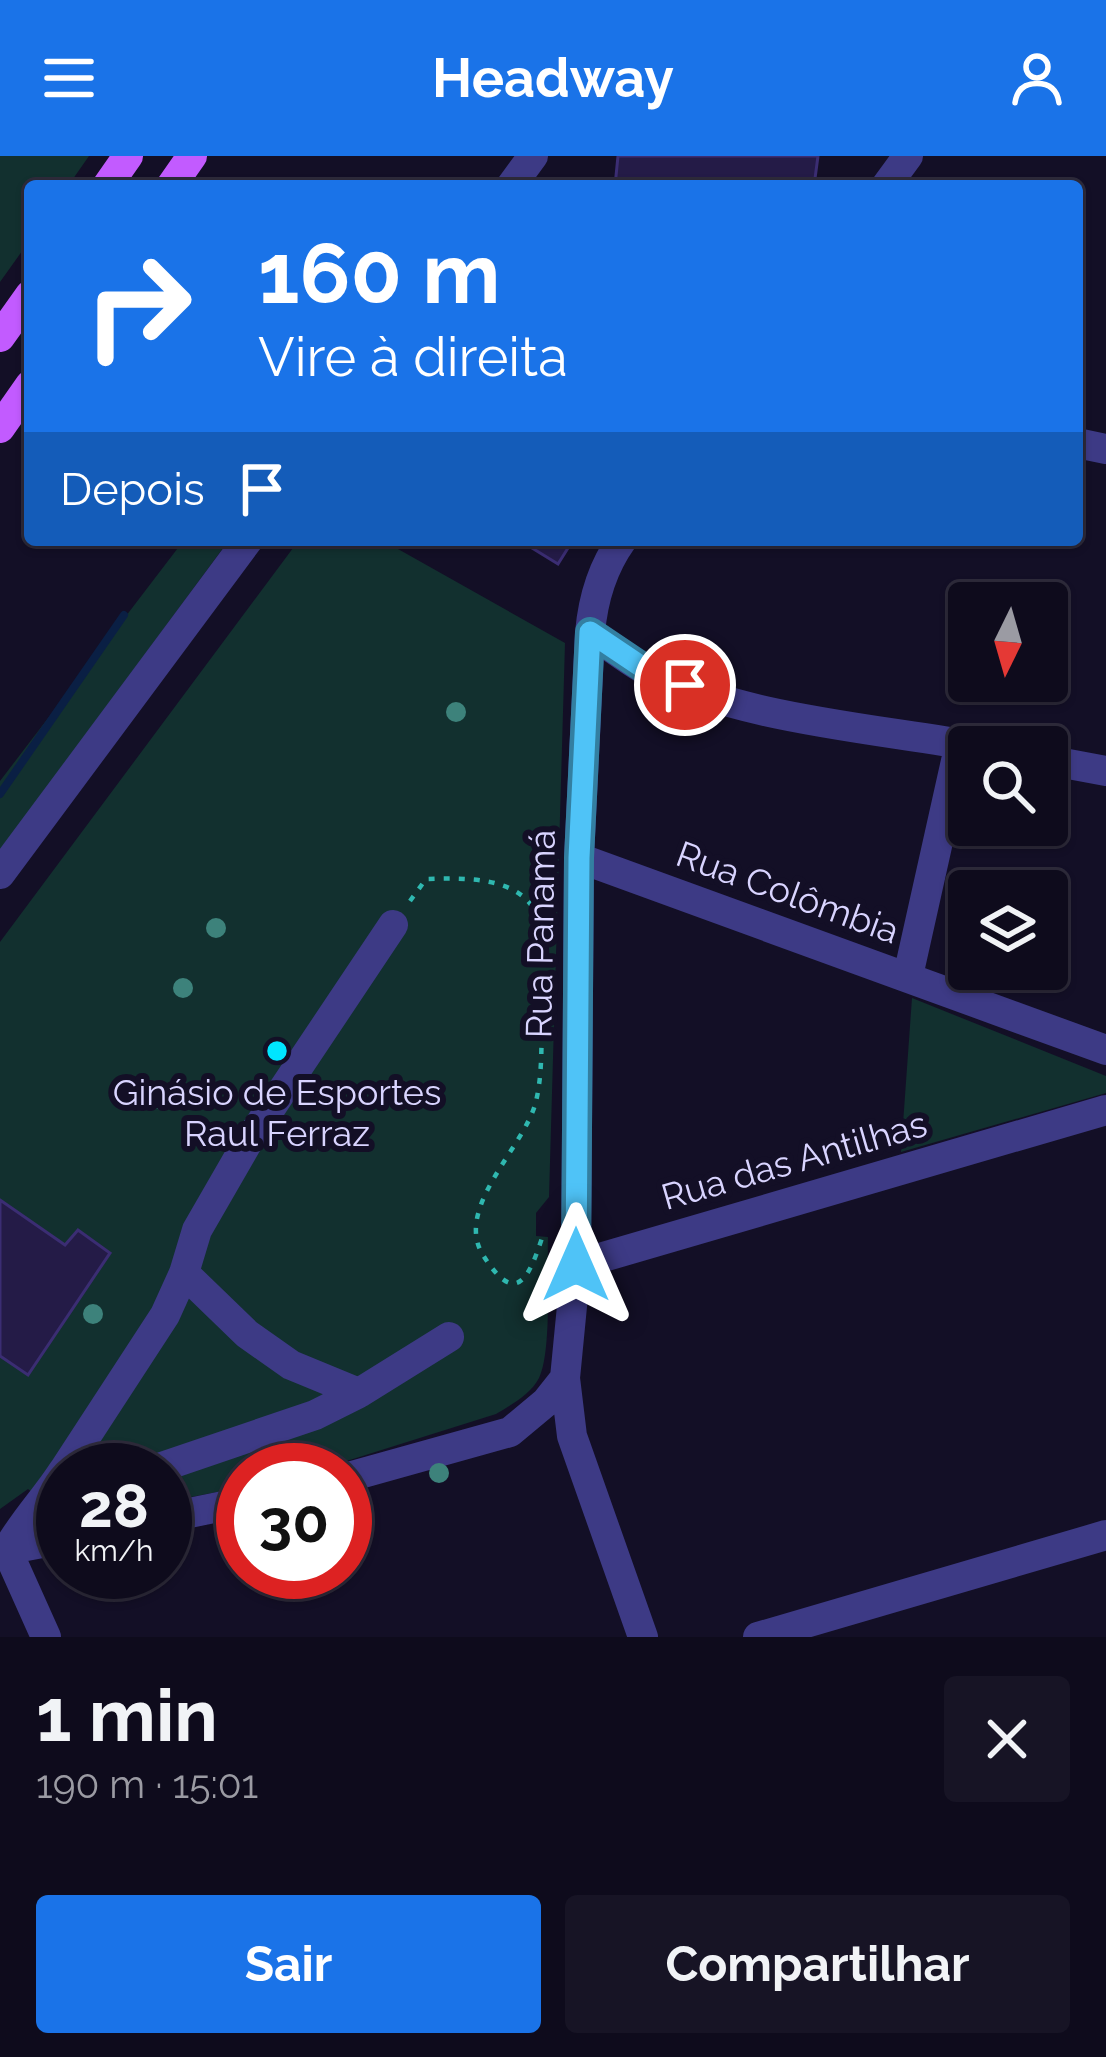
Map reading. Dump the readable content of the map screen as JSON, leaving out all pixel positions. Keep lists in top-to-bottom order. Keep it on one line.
{"streets":{"street":["Rua Colômbia","Rua Panamá","Rua das Antilhas"]},"crossings":[["Rua Colômbia","Rua Panamá"],["Rua Panamá","Rua das Antilhas"]],"places":["Ginásio de Esportes Raul Ferraz"],"north":"bottom","page":{"header":"Headway","turn":["160 m","Vire à direita"],"then":"Depois","speed":"28 km/h","limit":"30","heading":["1 min","190 m · 15:01"],"buttons":["Sair","Compartilhar"]}}
